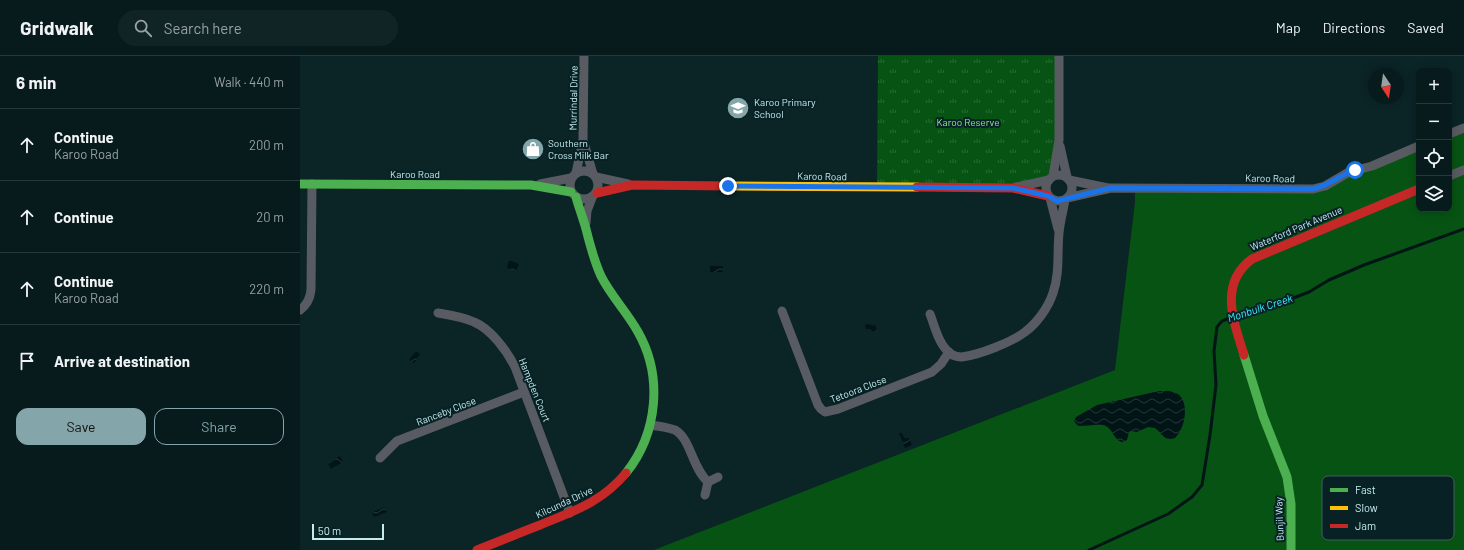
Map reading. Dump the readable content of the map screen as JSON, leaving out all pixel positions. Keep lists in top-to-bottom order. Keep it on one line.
{"streets":{"street":["Murrindal Drive","Karoo Road","Waterford Park Avenue","Tetoora Close","Hampden Court","Ranceby Close","Kilcunda Drive","Bunjil Way"]},"crossings":[["Murrindal Drive","Karoo Road"],["Murrindal Drive","Kilcunda Drive"],["Karoo Road","Kilcunda Drive"],["Waterford Park Avenue","Bunjil Way"],["Hampden Court","Ranceby Close"],["Hampden Court","Kilcunda Drive"]],"water":["Monbulk Creek"],"parks":["Karoo Reserve"],"places":{"school or university":["Karoo Primary School"],"shop":["Southern Cross Milk Bar"]},"legend":["Fast","Slow","Jam"],"scale_bar":"50 m","north":"bottom","page":{"header":"Gridwalk","search":"Search here","nav":["Map","Directions","Saved"],"heading":["6 min","Walk · 440 m"],"map_buttons":["+","−"],"list":[["Continue","Karoo Road","200 m"],["Continue","20 m"],["Continue","Karoo Road","220 m"],"Arrive at destination"],"buttons":["Save","Share"],"scale":"50 m"}}
